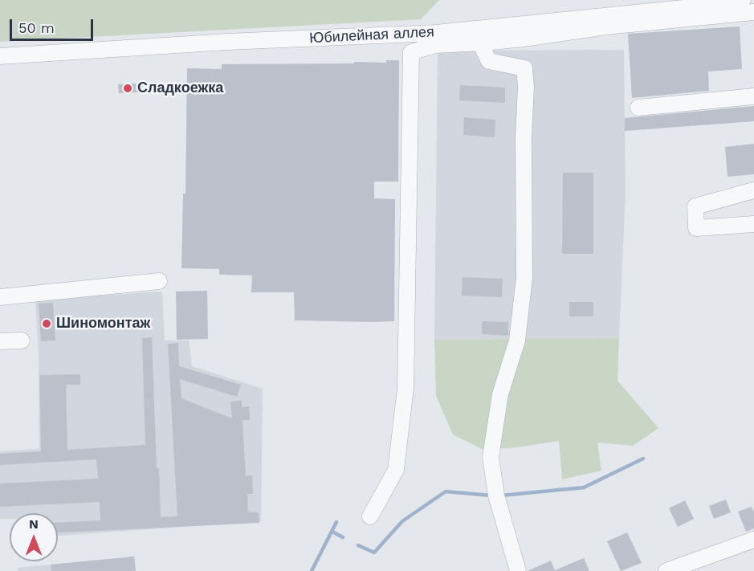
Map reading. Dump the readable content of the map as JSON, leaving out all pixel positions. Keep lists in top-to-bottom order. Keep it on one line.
{"streets":{"street":["Юбилейная аллея"]},"places":["Сладкоежка","Шиномонтаж"],"scale_bar":"50 m","north":"top"}
